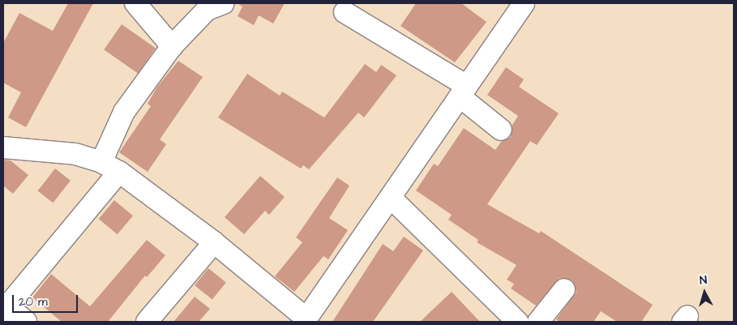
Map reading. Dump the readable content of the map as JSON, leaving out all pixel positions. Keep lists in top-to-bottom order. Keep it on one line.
{"scale_bar":"20 m","north":"top"}
